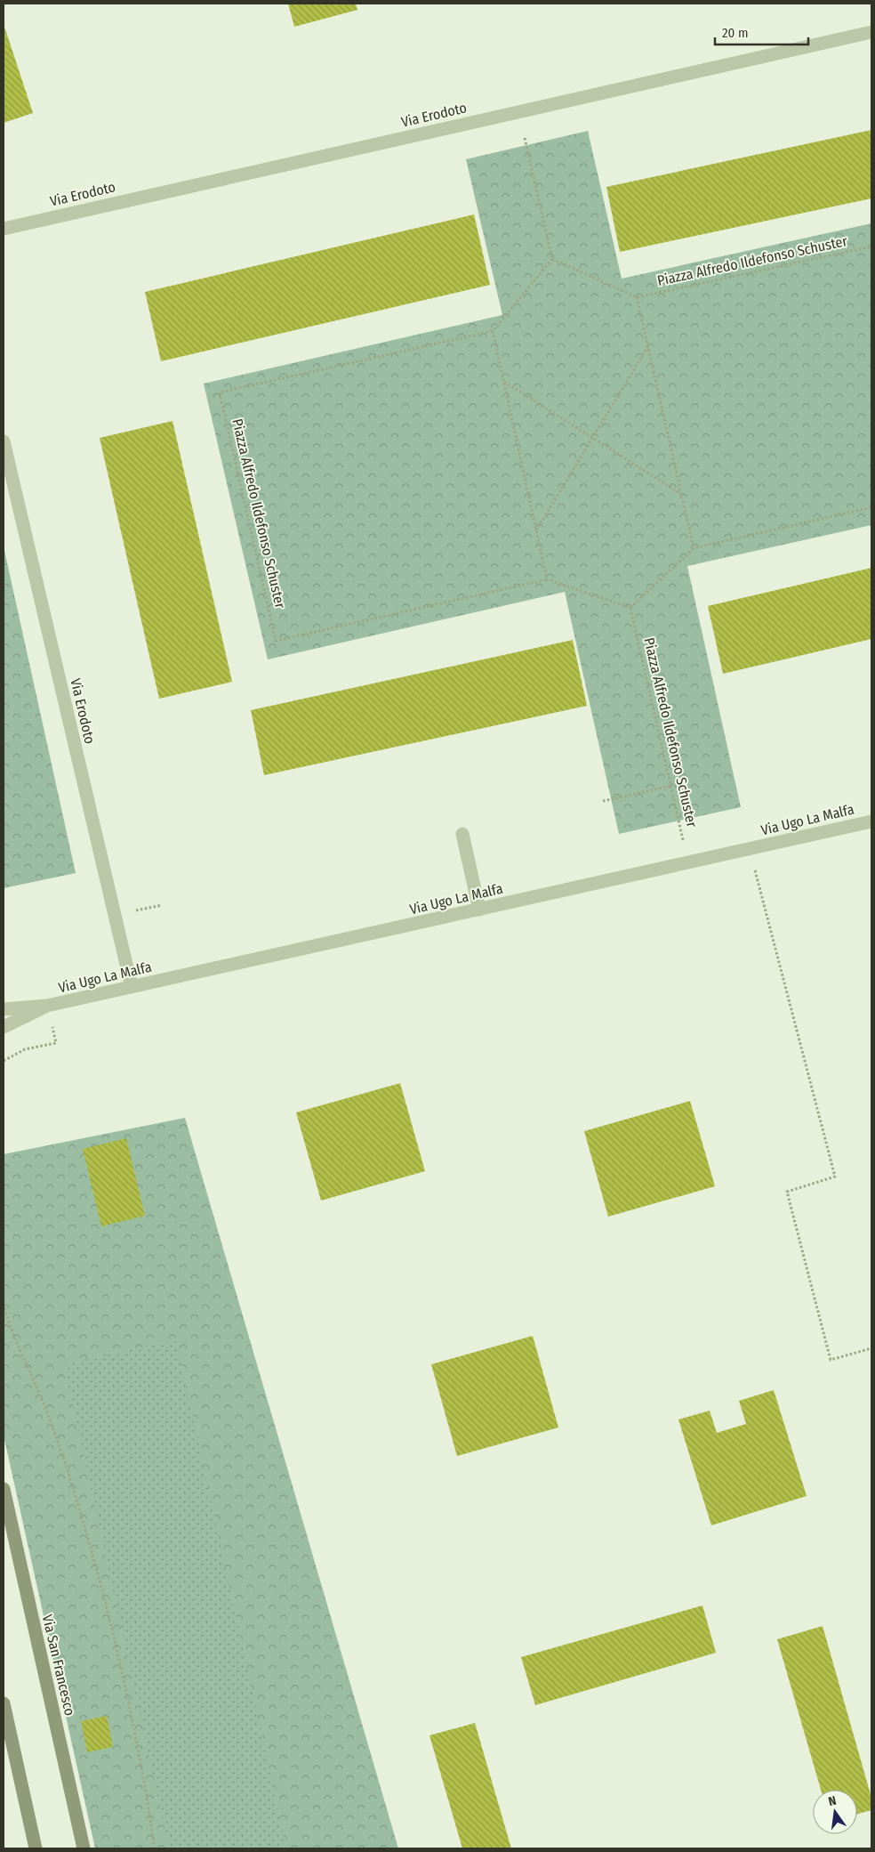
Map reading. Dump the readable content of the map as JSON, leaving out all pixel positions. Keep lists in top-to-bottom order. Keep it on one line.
{"streets":{"street":["Via Erodoto","Via Ugo La Malfa","Via San Francesco"],"path":["Piazza Alfredo Ildefonso Schuster"]},"crossings":[["Via Erodoto","Via Ugo La Malfa"],["Piazza Alfredo Ildefonso Schuster","Via Ugo La Malfa"]],"scale_bar":"20 m","north":"top"}
